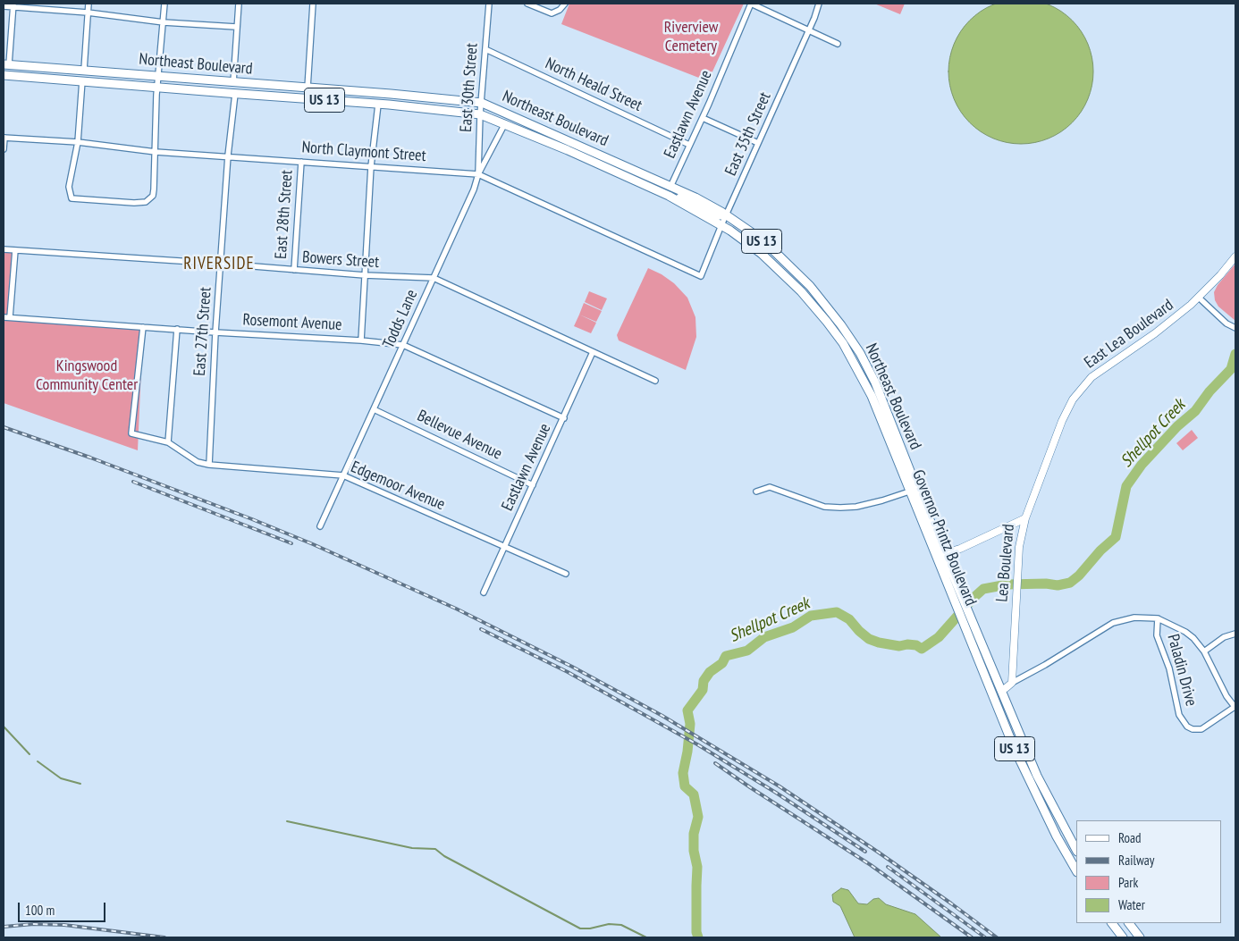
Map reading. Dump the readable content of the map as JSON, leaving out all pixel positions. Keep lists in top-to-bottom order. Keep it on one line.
{"streets":{"main road":["Northeast Boulevard","US 13","Governor Printz Boulevard"],"street":["North Heald Street","East 30th Street","Eastlawn Avenue","East 35th Street","North Claymont Street","East 28th Street","Bowers Street","Todds Lane","Rosemont Avenue","East 27th Street","East Lea Boulevard","Bellevue Avenue","Edgemoor Avenue","Lea Boulevard","Paladin Drive"]},"crossings":[["Northeast Boulevard","East 30th Street"],["Northeast Boulevard","Eastlawn Avenue"],["Northeast Boulevard","East 35th Street"],["Northeast Boulevard","East 27th Street"],["Northeast Boulevard","Governor Printz Boulevard"],["North Heald Street","East 30th Street"],["North Heald Street","Eastlawn Avenue"],["East 30th Street","North Claymont Street"],["East 30th Street","Todds Lane"],["East 30th Street","Governor Printz Boulevard"],["Eastlawn Avenue","Bowers Street"],["Eastlawn Avenue","Rosemont Avenue"],["Eastlawn Avenue","Bellevue Avenue"],["Eastlawn Avenue","Edgemoor Avenue"],["East 35th Street","North Claymont Street"],["East 35th Street","Governor Printz Boulevard"],["North Claymont Street","East 28th Street"],["North Claymont Street","Todds Lane"],["North Claymont Street","East 27th Street"],["East 28th Street","Bowers Street"],["Bowers Street","Todds Lane"],["Bowers Street","East 27th Street"],["Todds Lane","Rosemont Avenue"],["Todds Lane","Bellevue Avenue"],["Todds Lane","Edgemoor Avenue"],["Todds Lane","Governor Printz Boulevard"],["Rosemont Avenue","East 27th Street"],["Rosemont Avenue","Edgemoor Avenue"],["East 27th Street","Edgemoor Avenue"],["East Lea Boulevard","Lea Boulevard"],["Governor Printz Boulevard","Lea Boulevard"],["Lea Boulevard","Paladin Drive"]],"districts":["RIVERSIDE"],"water":["Shellpot Creek"],"parks":["Riverview Cemetery","Kingswood Community Center"],"legend":["Road","Railway","Park","Water"],"scale_bar":"100 m"}
